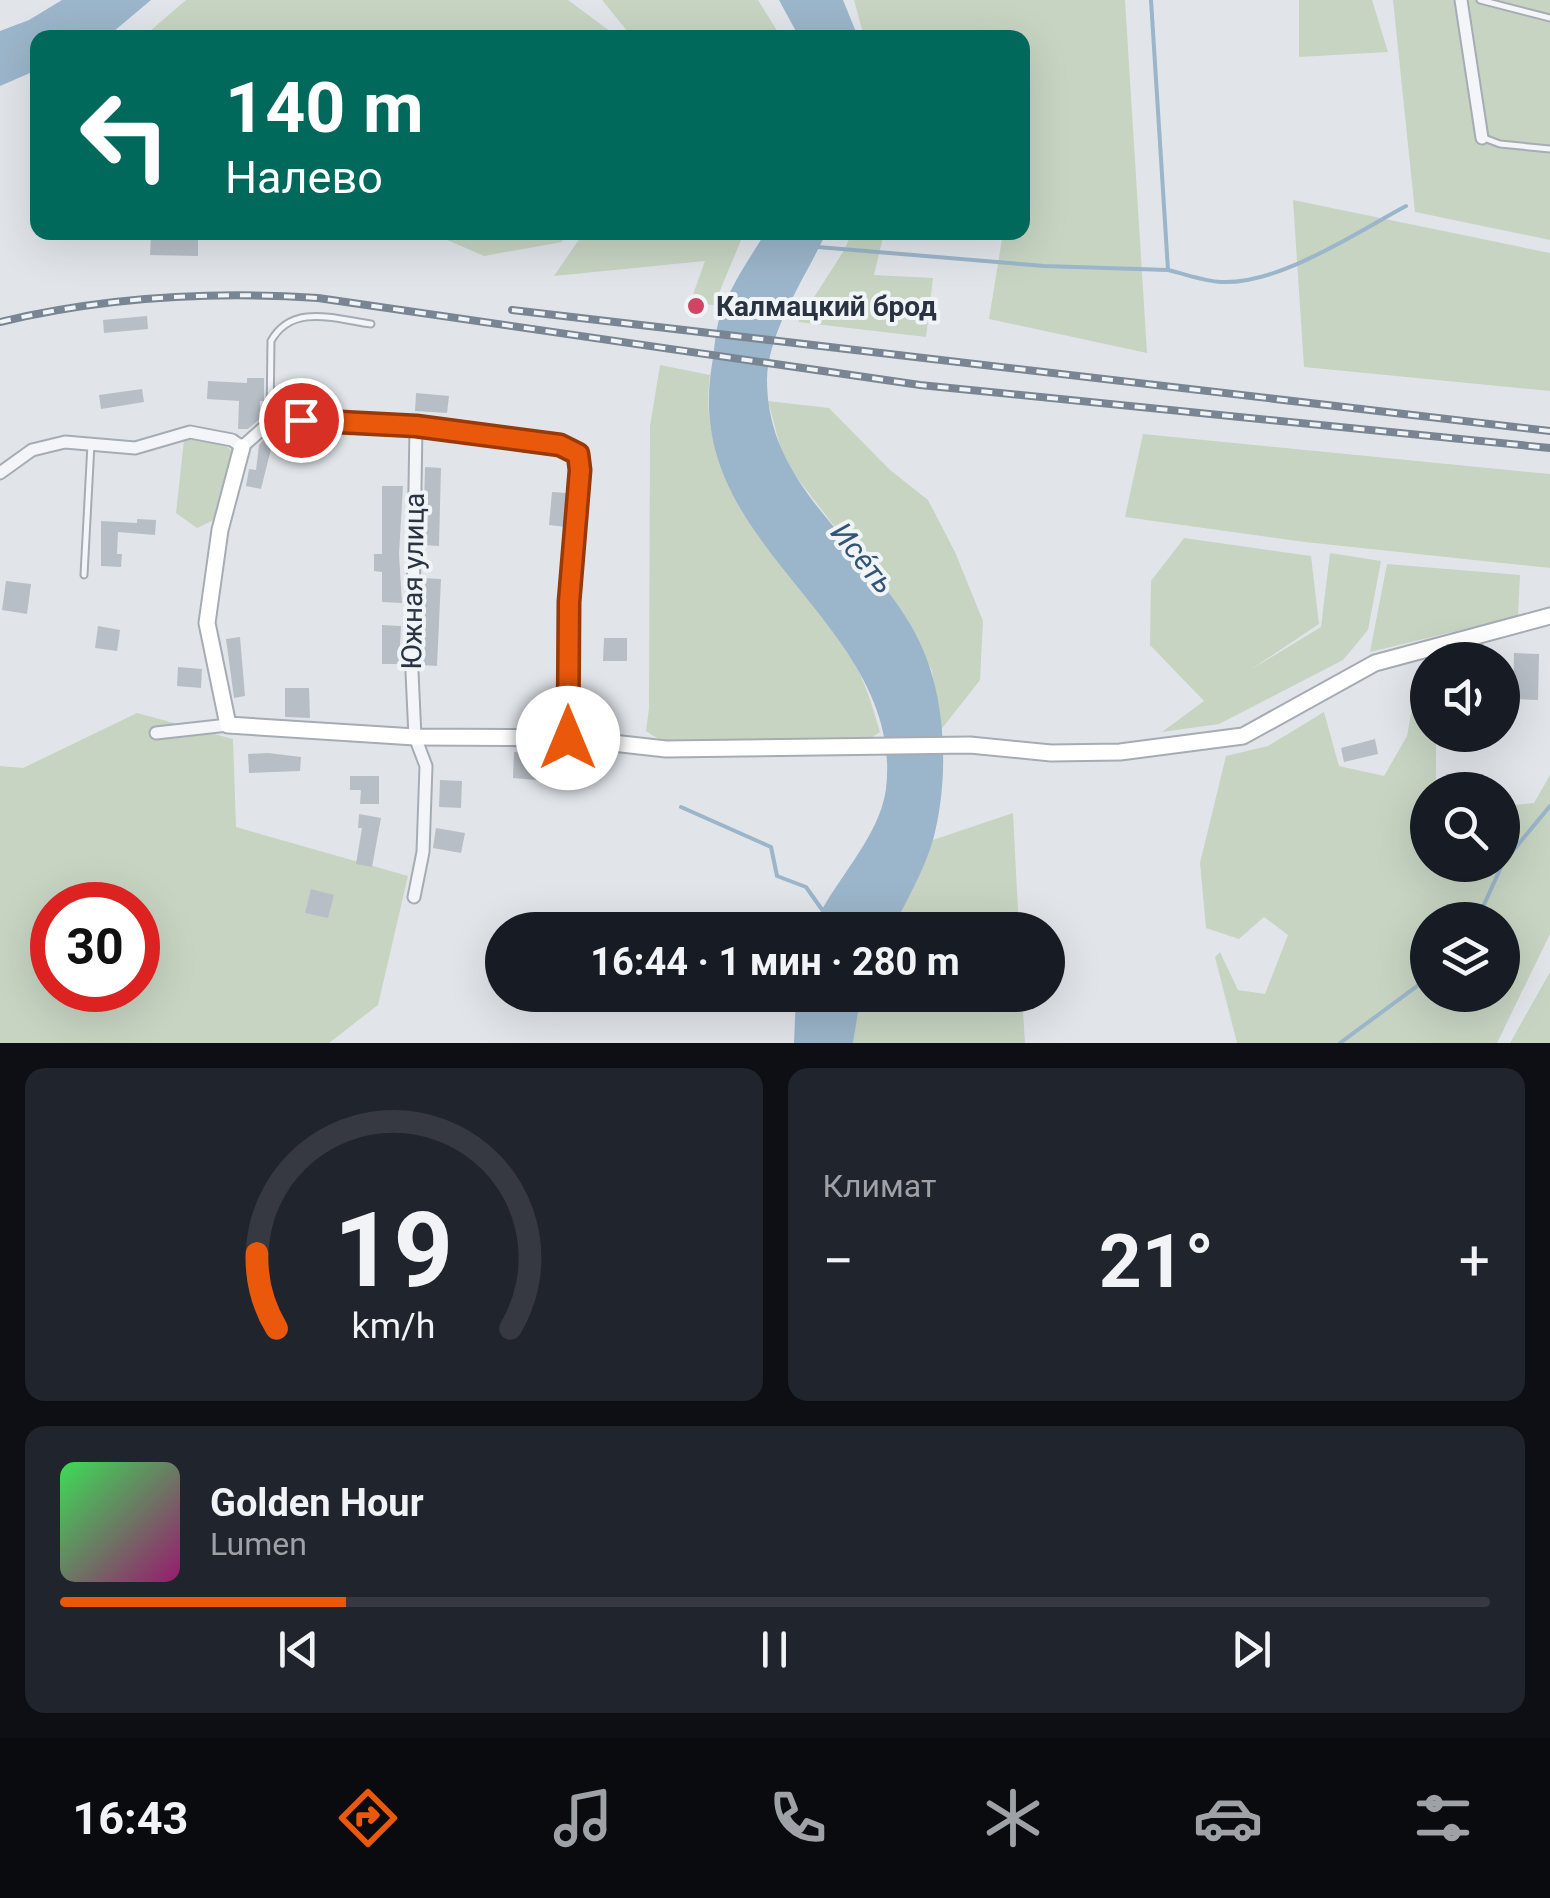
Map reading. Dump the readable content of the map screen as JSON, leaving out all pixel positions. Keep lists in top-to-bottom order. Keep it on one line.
{"streets":{"street":["Южная улица"]},"water":["Исе́ть"],"places":["Калмацкий брод"],"page":{"turn":["140 m","Налево"],"limit":"30","trip":"16:44 · 1 мин · 280 m","tile":"Климат","heat":["−","21°","+"],"song":["Golden Hour","Lumen"],"tabs":"16:43","gauge":["19","km/h"]}}
